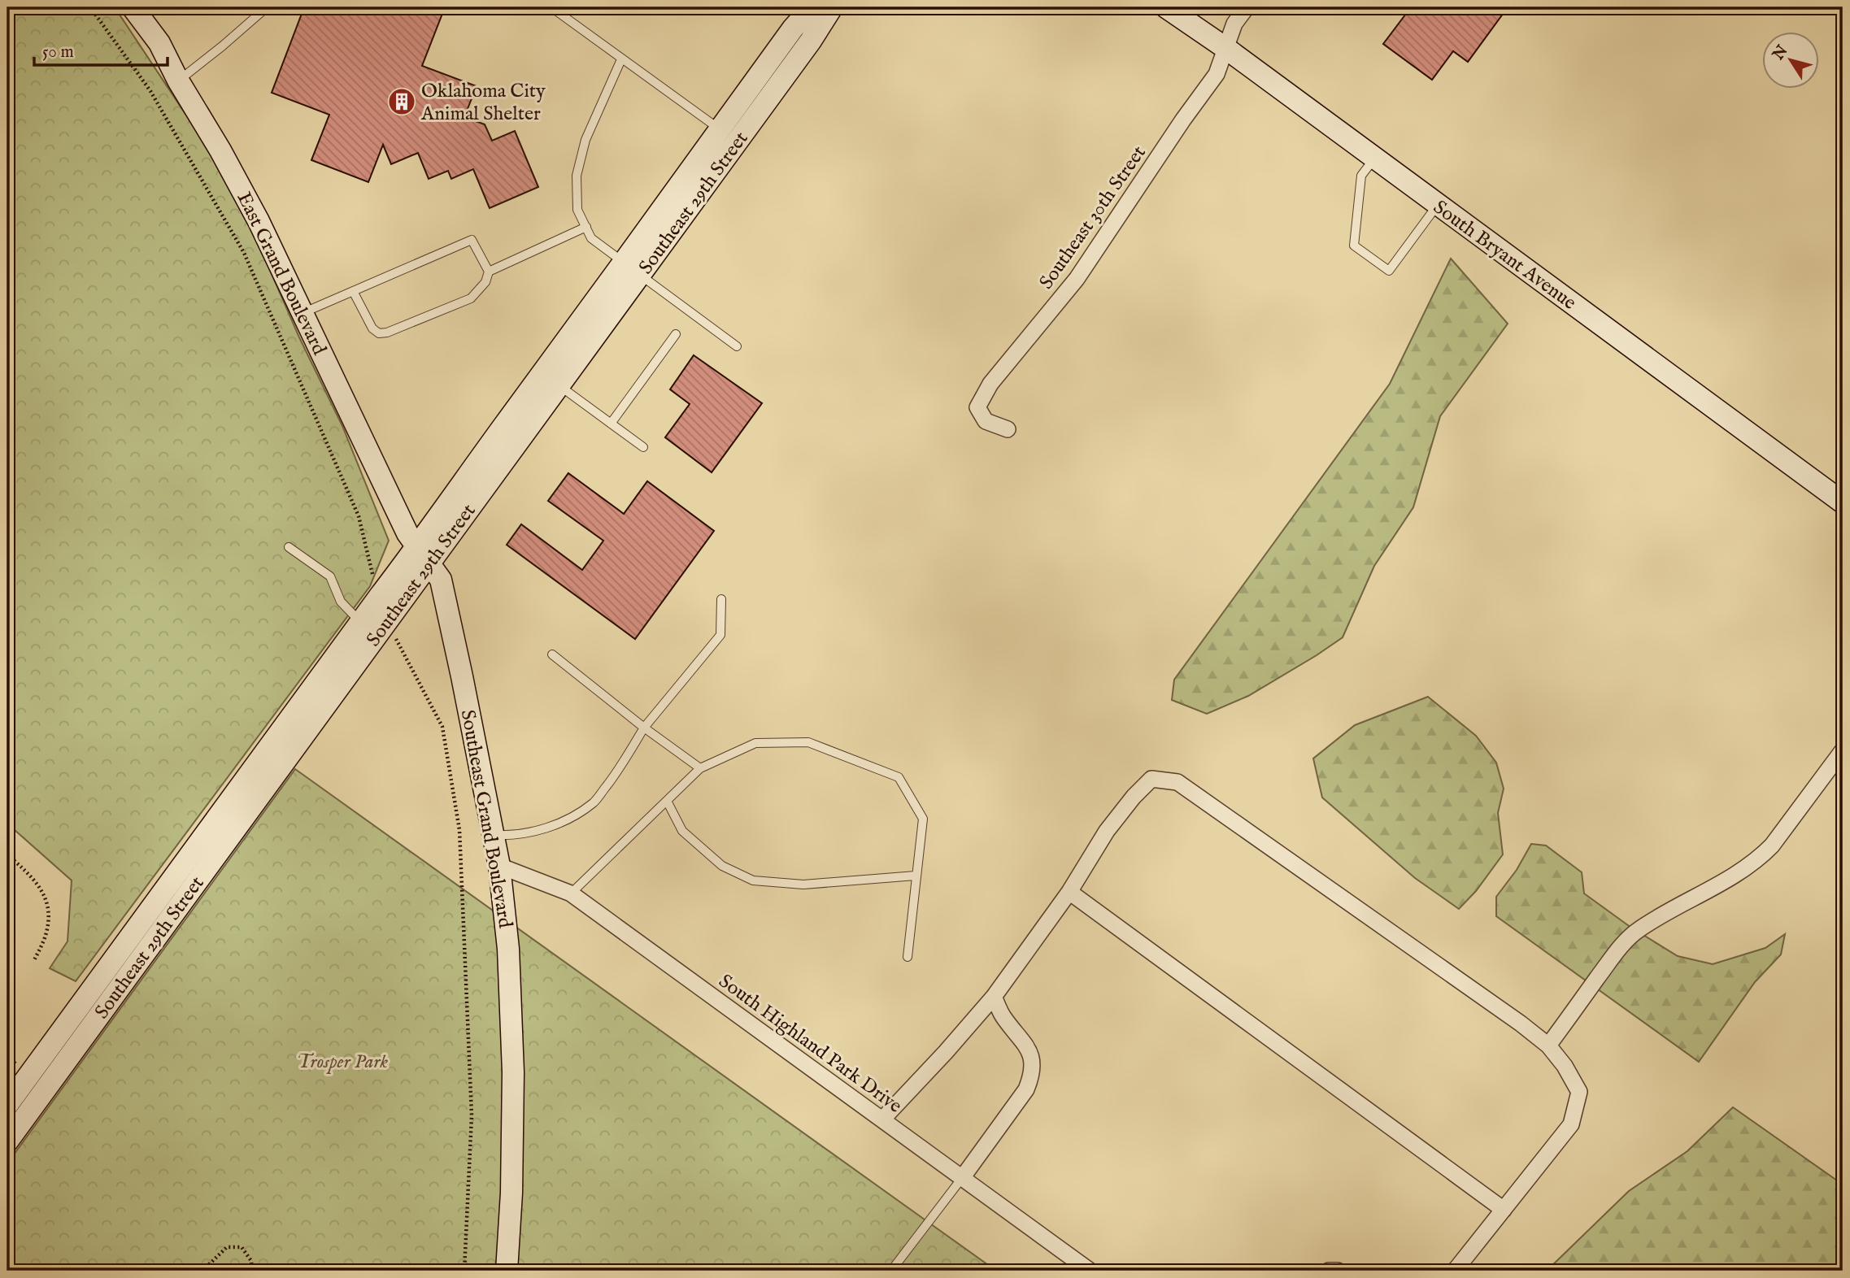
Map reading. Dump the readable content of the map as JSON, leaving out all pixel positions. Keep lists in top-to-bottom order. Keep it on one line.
{"streets":{"main road":["Southeast 29th Street","South Bryant Avenue","East Grand Boulevard","Southeast Grand Boulevard"],"street":["Southeast 30th Street","South Highland Park Drive"]},"crossings":[["Southeast 29th Street","East Grand Boulevard"],["Southeast 29th Street","Southeast Grand Boulevard"],["Southeast 30th Street","South Bryant Avenue"],["East Grand Boulevard","Southeast Grand Boulevard"],["Southeast Grand Boulevard","South Highland Park Drive"]],"parks":["Trosper Park"],"places":{"building":["Oklahoma City Animal Shelter"]},"scale_bar":"50 m","north":"top left"}
